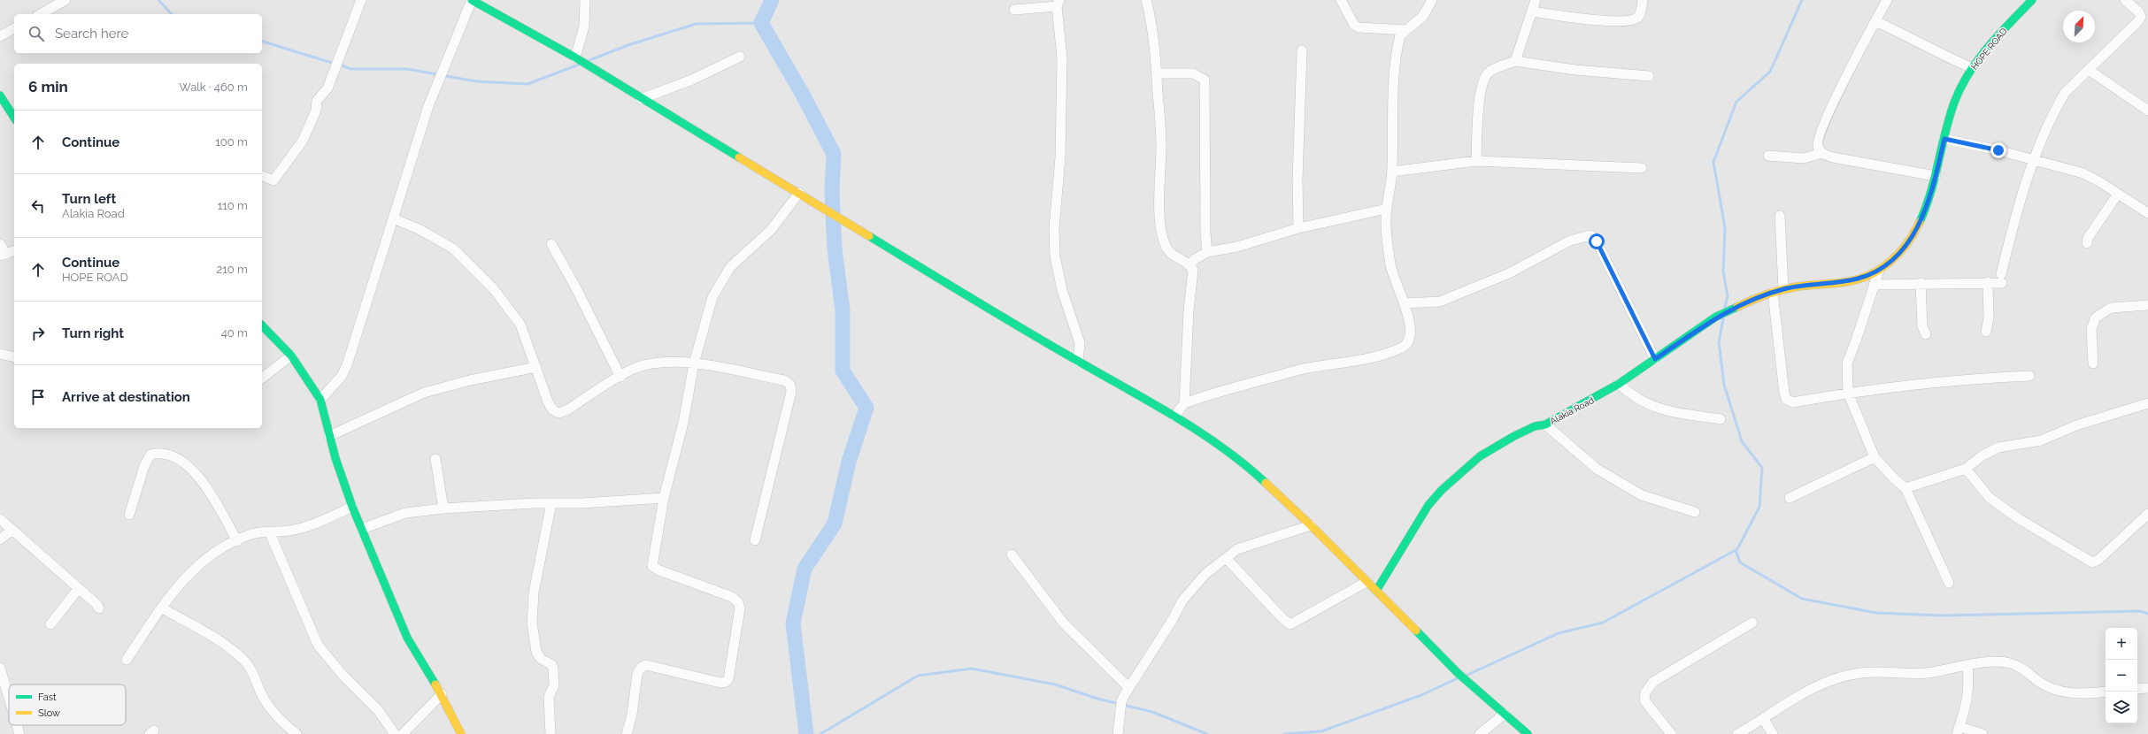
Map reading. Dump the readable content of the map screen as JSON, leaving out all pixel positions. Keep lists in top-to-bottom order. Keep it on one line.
{"streets":{"street":["HOPE ROAD","Alakia Road"]},"crossings":[["HOPE ROAD","Alakia Road"]],"legend":["Fast","Slow"],"north":"top right","page":{"search":"Search here","heading":["6 min","Walk · 460 m"],"list":[["Continue","100 m"],["Turn left","Alakia Road","110 m"],["Continue","HOPE ROAD","210 m"],["Turn right","40 m"],"Arrive at destination"],"map_buttons":["+","−"]}}
